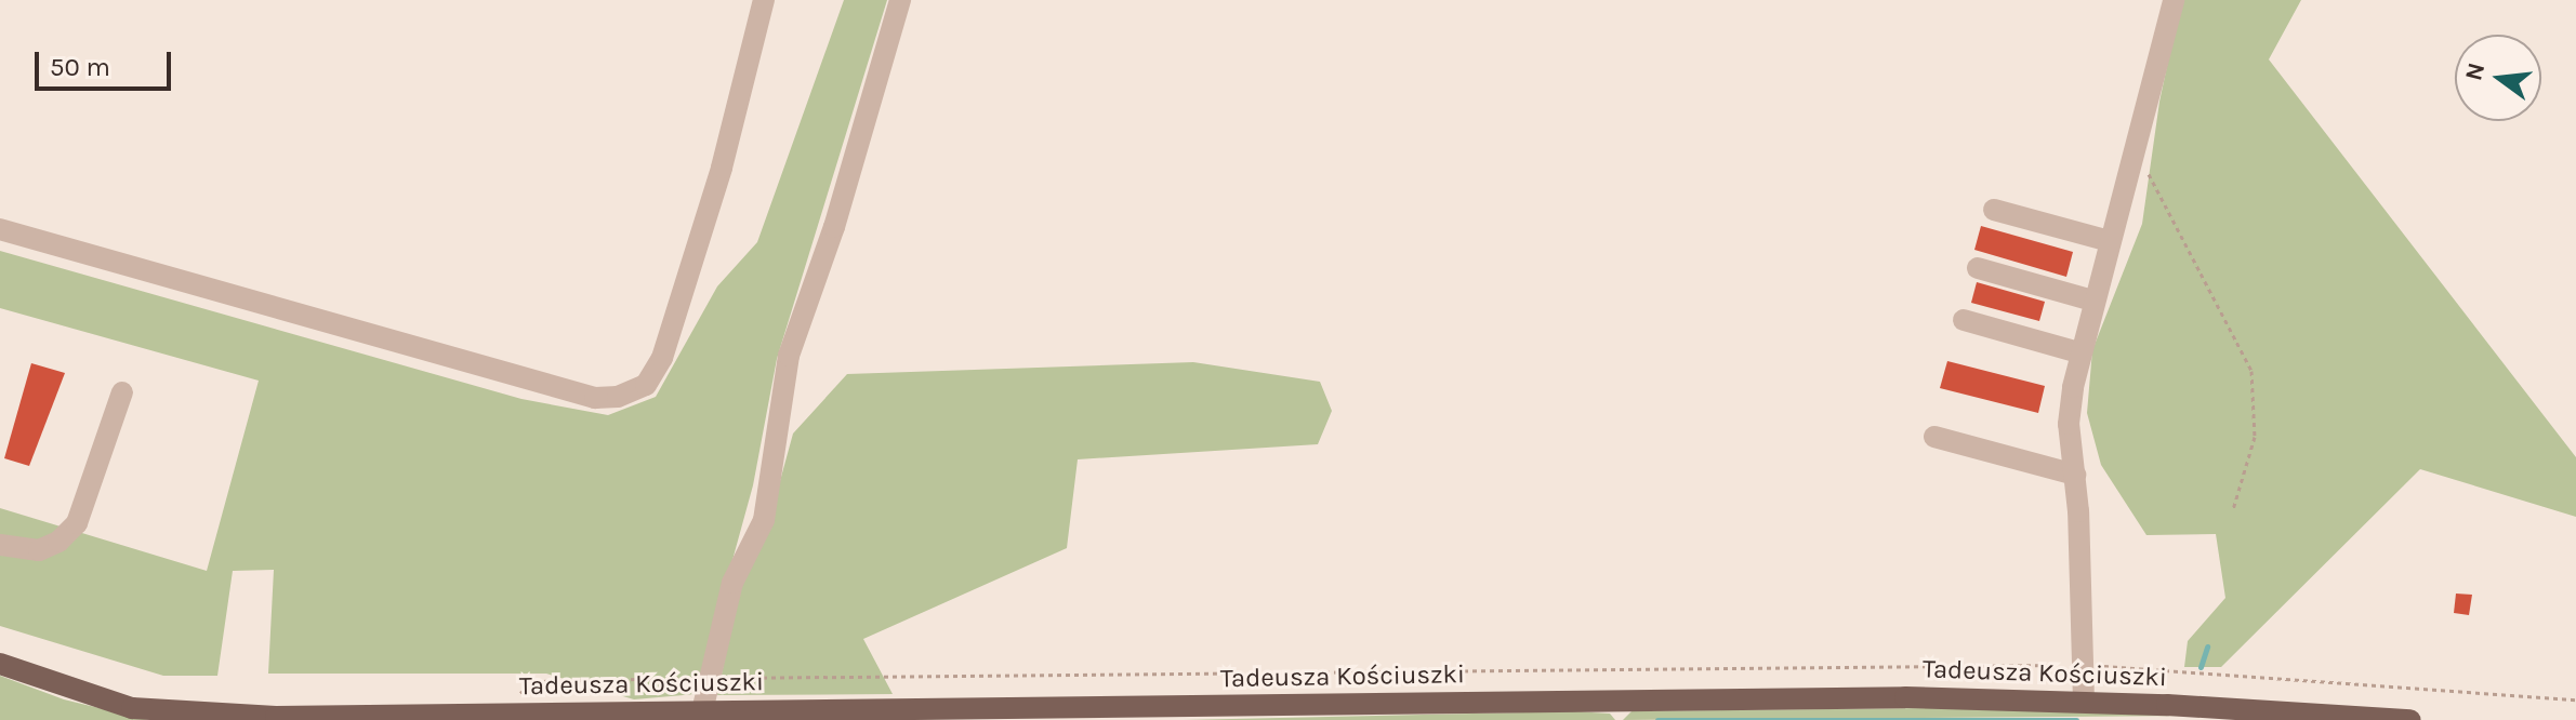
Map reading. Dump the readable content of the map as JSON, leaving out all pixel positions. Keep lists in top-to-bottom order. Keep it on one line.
{"streets":{"main road":["Tadeusza Kościuszki"]},"scale_bar":"50 m","north":"left"}
